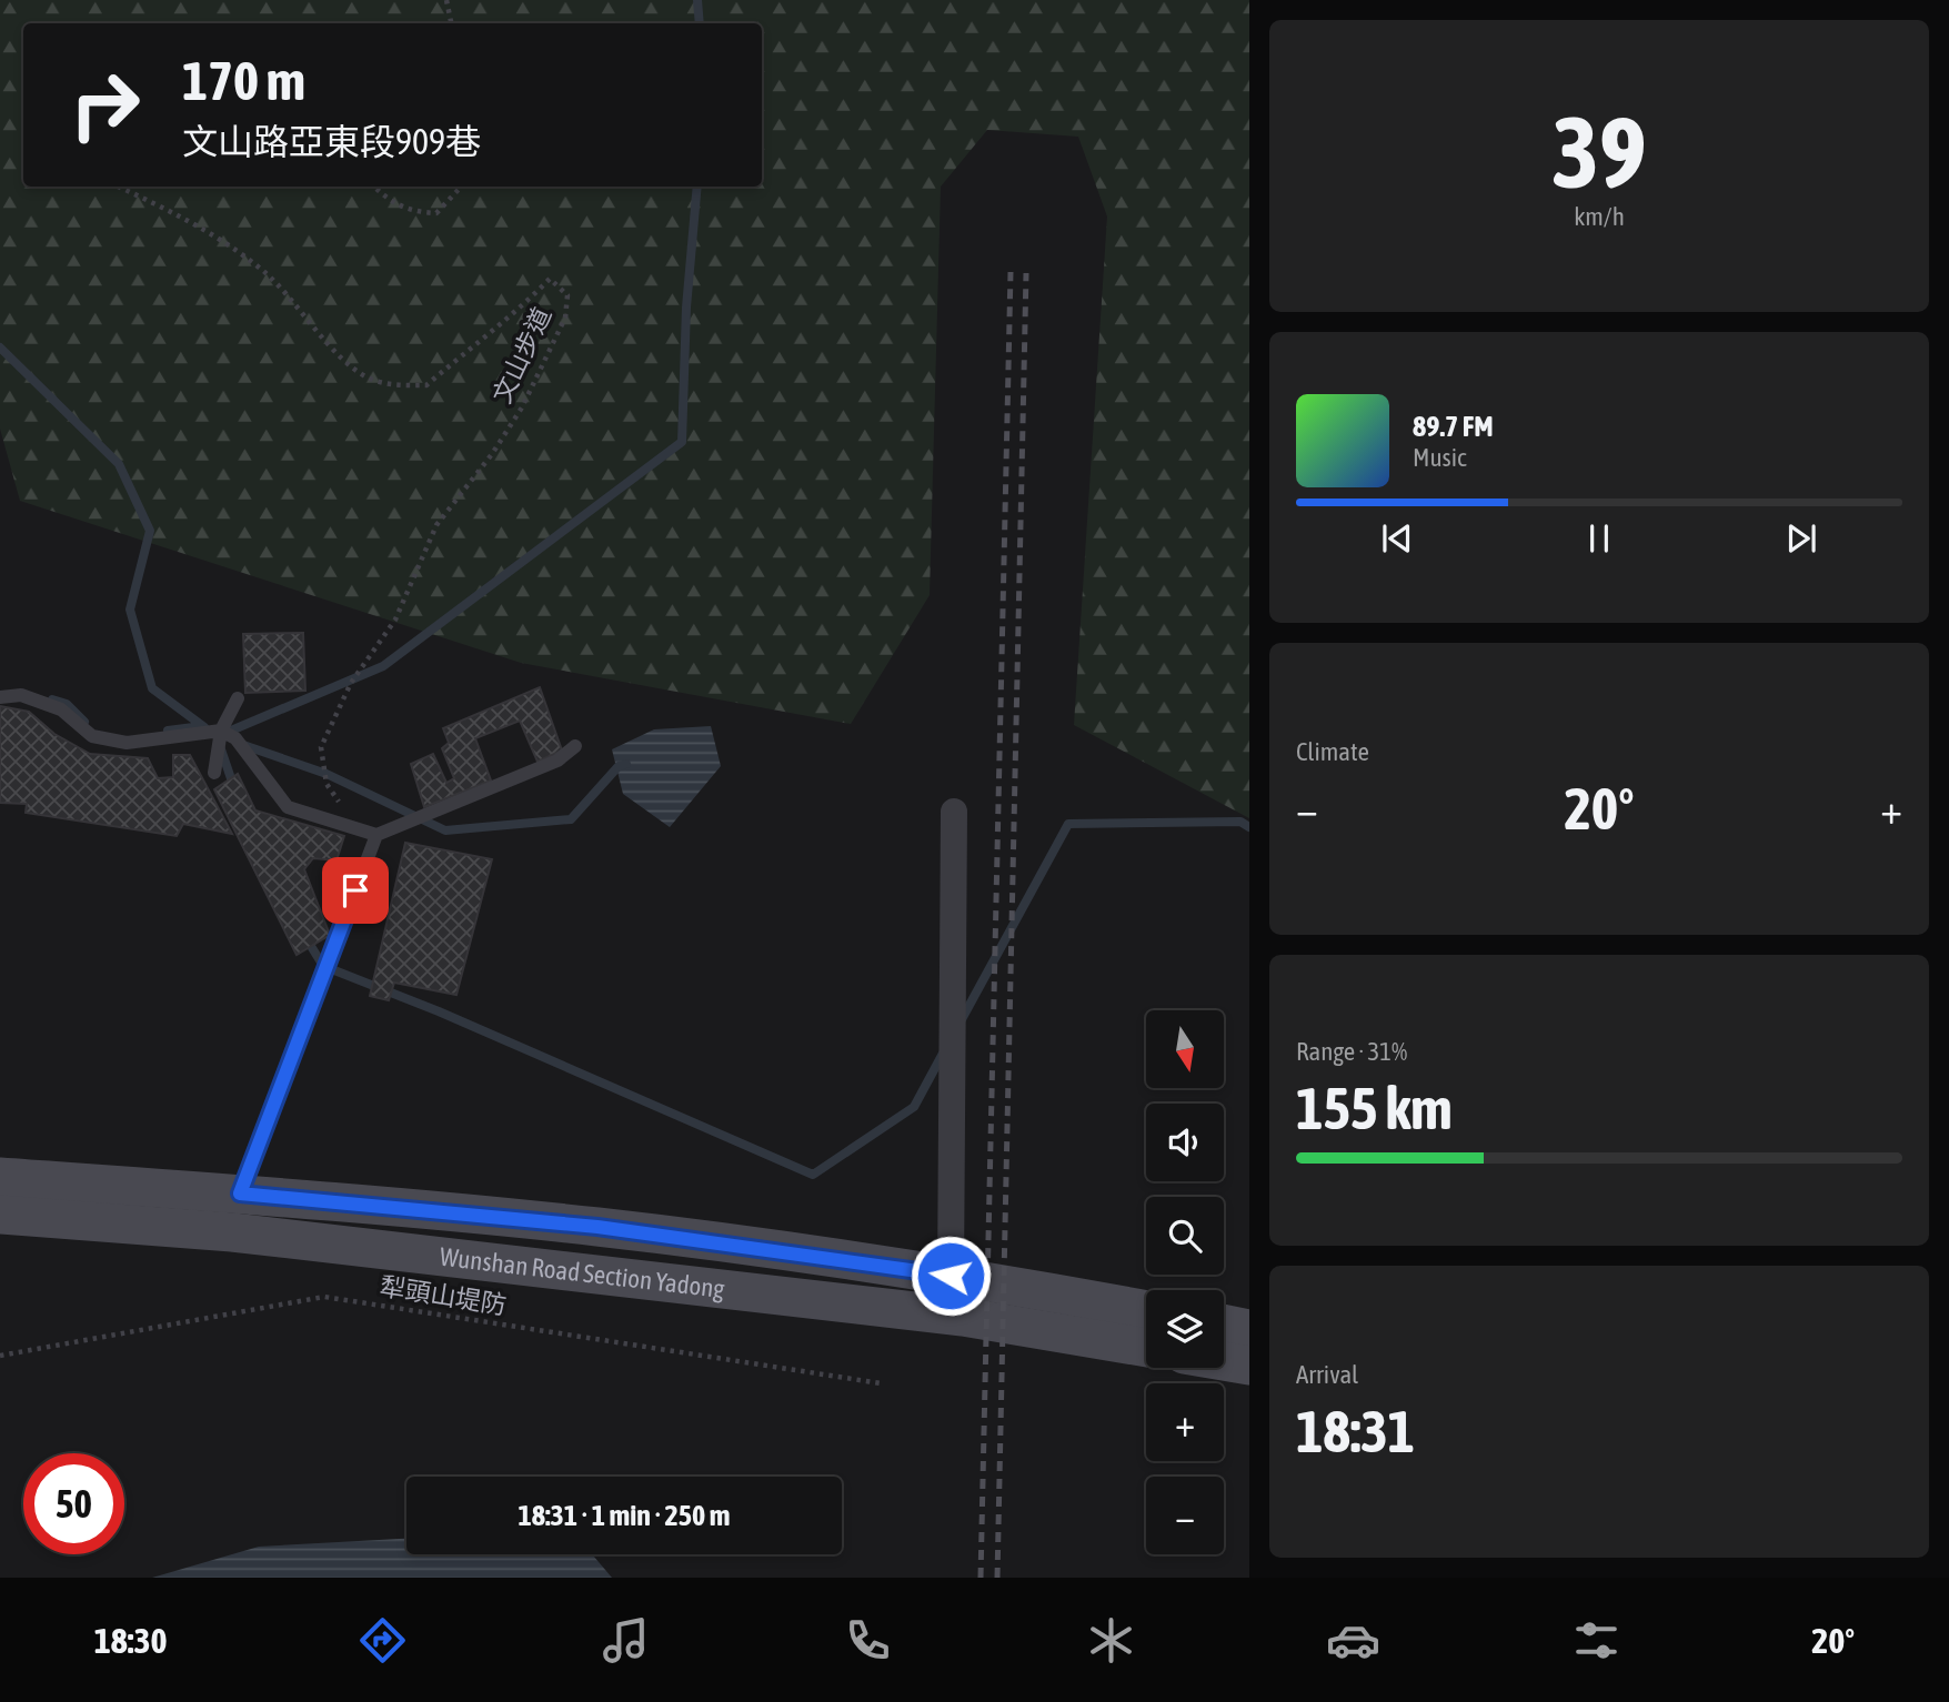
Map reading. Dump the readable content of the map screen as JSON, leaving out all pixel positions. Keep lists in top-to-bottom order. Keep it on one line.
{"streets":{"main road":["Wunshan Road Section Yadong"],"path":["文山步道","犁頭山堤防"]},"north":"bottom","page":{"tile":[["39","km/h"],"Climate",["Range · 31%","155 km"],["Arrival","18:31"]],"turn":["170 m","文山路亞東段909巷"],"song":["89.7 FM","Music"],"heat":["−","20°","+"],"map_buttons":["+","−"],"limit":"50","trip":"18:31 · 1 min · 250 m","tabs":["18:30","20°"]}}
